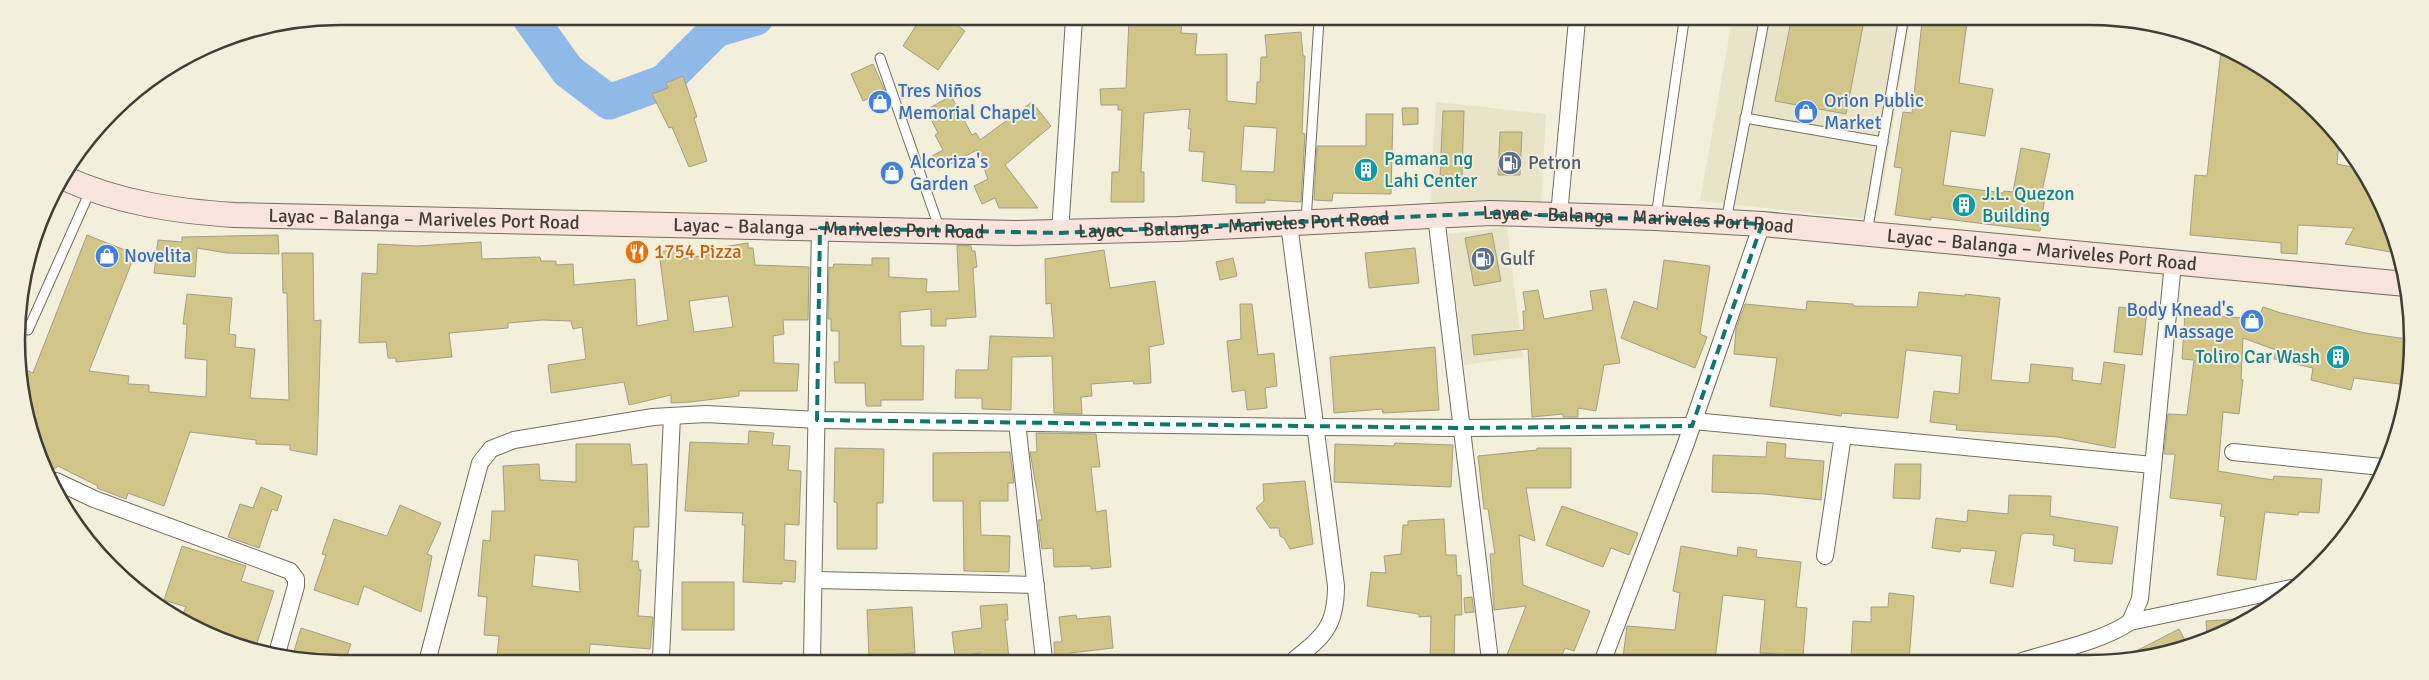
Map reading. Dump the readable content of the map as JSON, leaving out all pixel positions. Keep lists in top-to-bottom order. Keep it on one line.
{"streets":{"main road":["Layac – Balanga – Mariveles Port Road"]},"places":{"shop":["Tres Niños Memorial Chapel","Orion Public Market","Alcoriza's Garden","Novelita","Body Knead's Massage"],"fuel station":["Petron","Gulf"],"building":["Pamana ng Lahi Center","J.L. Quezon Building","Toliro Car Wash"],"restaurant":["1754 Pizza"]}}
